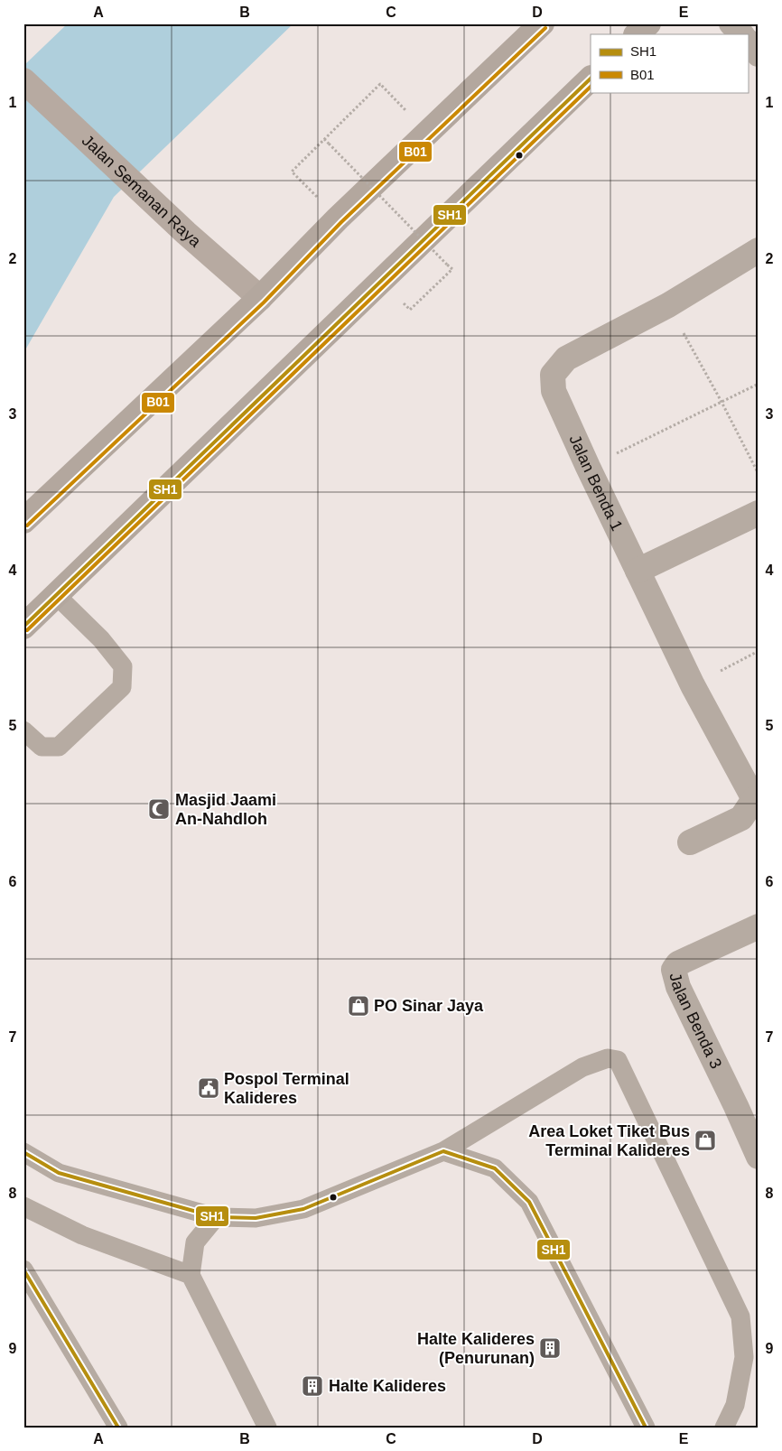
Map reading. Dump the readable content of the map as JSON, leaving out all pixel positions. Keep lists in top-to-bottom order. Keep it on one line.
{"streets":{"street":["Jalan Semanan Raya","Jalan Benda 1","Jalan Benda 3"]},"places":{"mosque":["Masjid Jaami An-Nahdloh"],"shop":["PO Sinar Jaya","Area Loket Tiket Bus Terminal Kalideres"],"public building":["Pospol Terminal Kalideres"],"building":["Halte Kalideres (Penurunan)","Halte Kalideres"]},"lines":["transit line B01","transit line SH1"],"legend":["SH1","B01"],"grid":{"columns":["A","B","C","D","E"],"rows":["1","2","3","4","5","6","7","8","9"]}}
